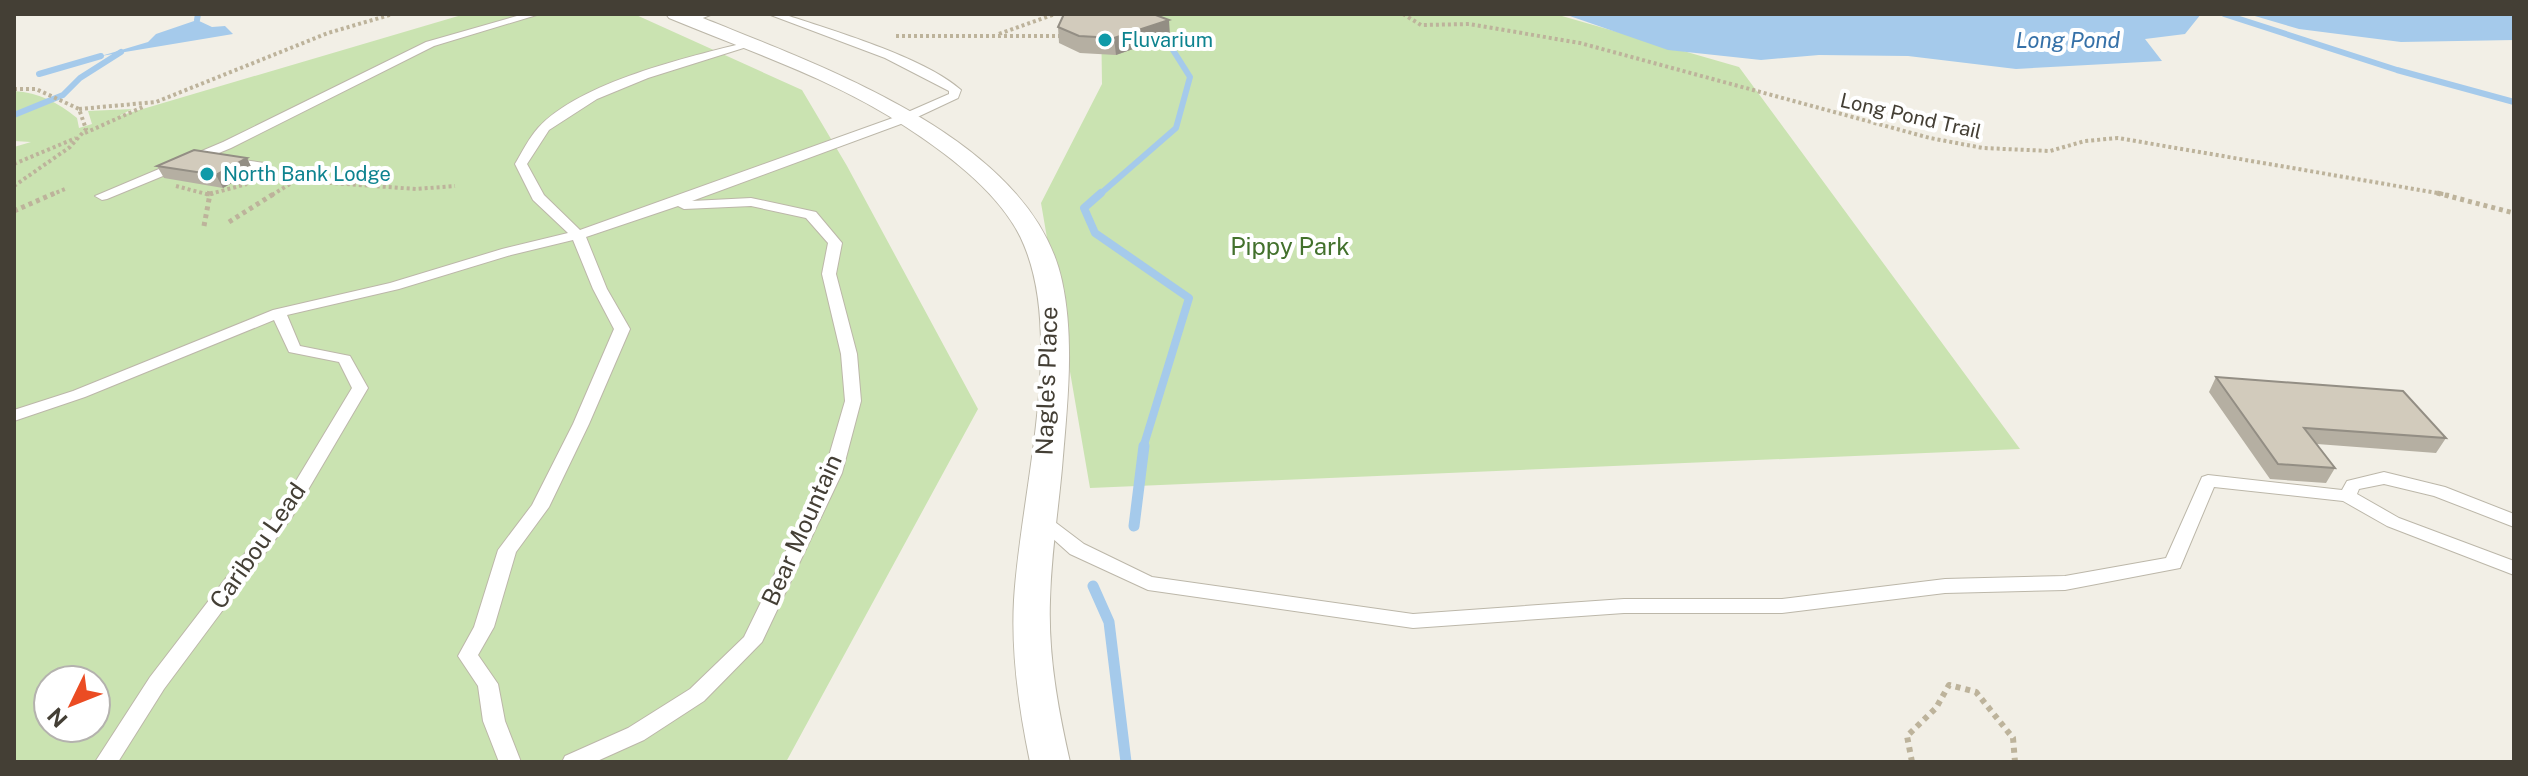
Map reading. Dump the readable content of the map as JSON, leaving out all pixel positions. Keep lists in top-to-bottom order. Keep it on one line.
{"streets":{"street":["Nagle's Place"],"lane":["Bear Mountain","Caribou Lead"],"path":["Long Pond Trail"]},"water":["Long Pond"],"parks":["Pippy Park"],"places":["Fluvarium","North Bank Lodge"],"north":"bottom left"}
